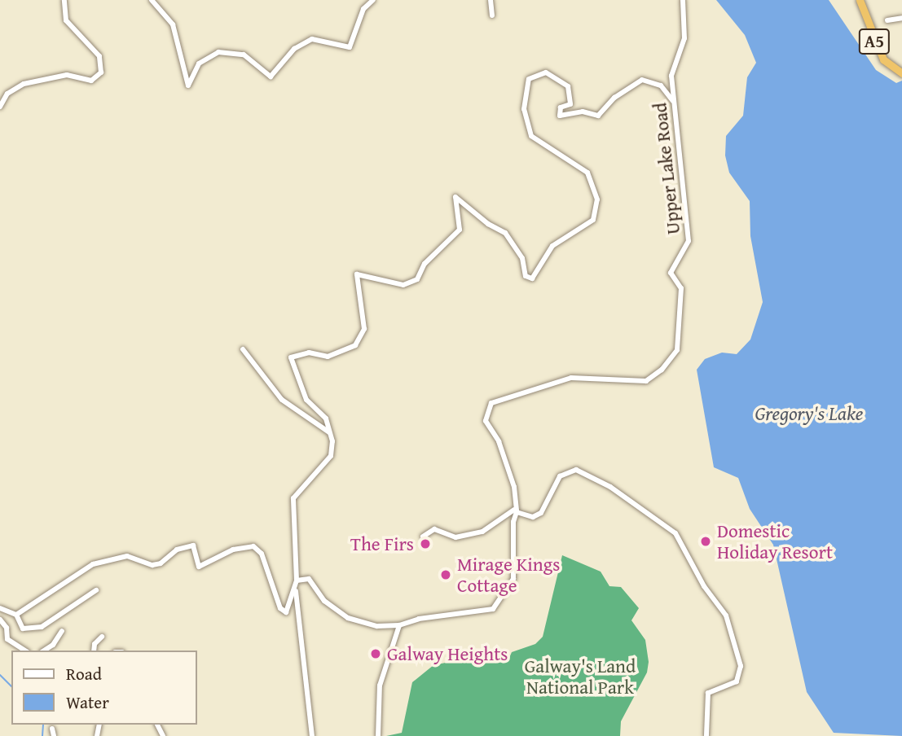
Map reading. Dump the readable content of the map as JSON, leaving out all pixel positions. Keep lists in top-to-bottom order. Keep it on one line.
{"streets":{"highway":["A5"],"street":["Upper Lake Road"]},"water":["Gregory's Lake"],"parks":["Galway's Land National Park"],"places":["Domestic Holiday Resort","The Firs","Mirage Kings Cottage","Galway Heights"],"legend":["Road","Water"]}
